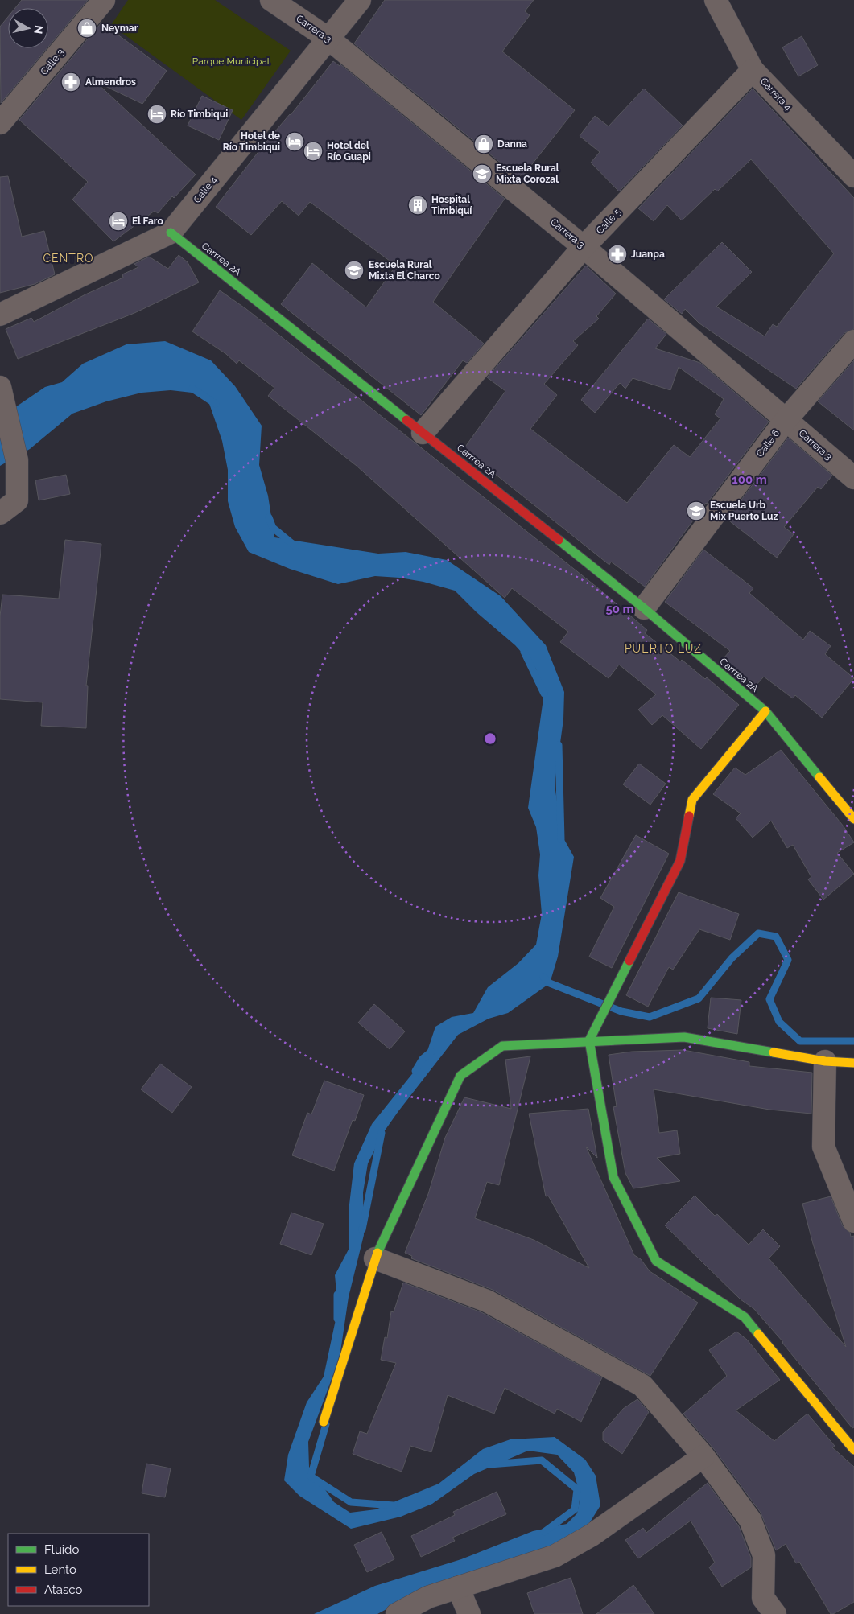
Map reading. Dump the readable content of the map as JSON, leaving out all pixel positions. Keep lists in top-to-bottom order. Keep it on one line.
{"streets":{"street":["Carrera 3","Calle 3","Carrera 4","Calle 4","Calle 5","Carrrea 2A","Calle 6"]},"crossings":[["Carrera 3","Calle 4"],["Carrera 3","Calle 5"],["Carrera 3","Calle 6"],["Carrera 4","Calle 5"],["Calle 4","Carrrea 2A"],["Calle 5","Carrrea 2A"],["Carrrea 2A","Calle 6"]],"districts":["CENTRO","PUERTO LUZ"],"parks":["Parque Municipal"],"places":{"shop":["Neymar","Danna"],"pharmacy":["Almendros","Juanpa"],"hotel":["Río Timbiqui","Hotel de Río Timbiqui","Hotel del Río Guapi","El Faro"],"school or university":["Escuela Rural Mixta Corozal","Escuela Rural Mixta El Charco","Escuela Urb Mix Puerto Luz"],"building":["Hospital Timbiquí"]},"legend":["Fluido","Lento","Atasco"],"north":"right","rings":["100 m","50 m"]}
